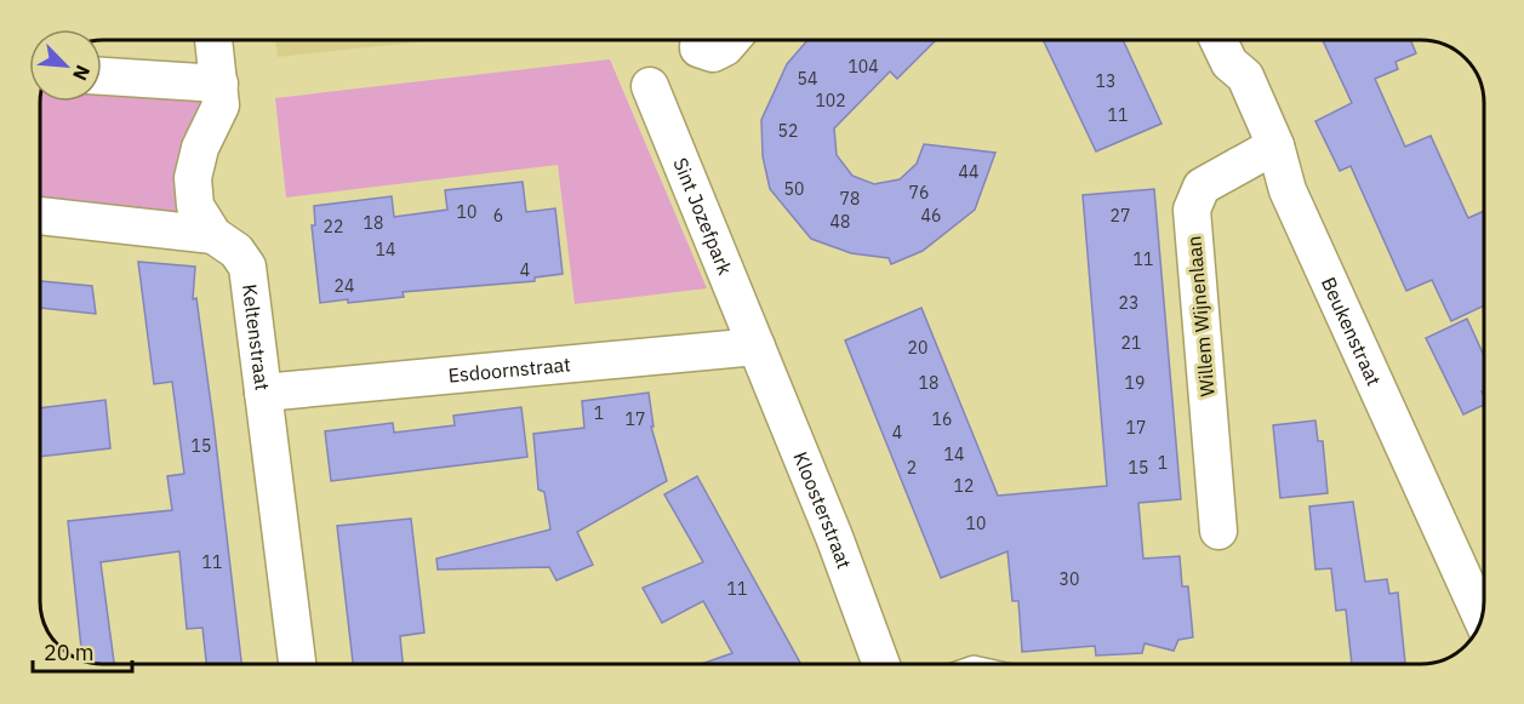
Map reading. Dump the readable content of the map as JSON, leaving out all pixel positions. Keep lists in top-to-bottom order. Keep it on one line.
{"streets":{"street":["Sint Jozefpark","Willem Wijnenlaan","Beukenstraat","Keltenstraat","Esdoornstraat","Kloosterstraat"]},"crossings":[["Sint Jozefpark","Esdoornstraat"],["Sint Jozefpark","Kloosterstraat"],["Willem Wijnenlaan","Beukenstraat"],["Keltenstraat","Esdoornstraat"],["Esdoornstraat","Kloosterstraat"]],"house_numbers":["104","54","13","102","11","52","44","50","76","78","10","6","46","27","48","18","22","14","11","4","24","23","21","20","18","19","1","17","16","17","4","15","14","1","2","15","12","10","11","30","11"],"scale_bar":"20 m","north":"bottom right"}
